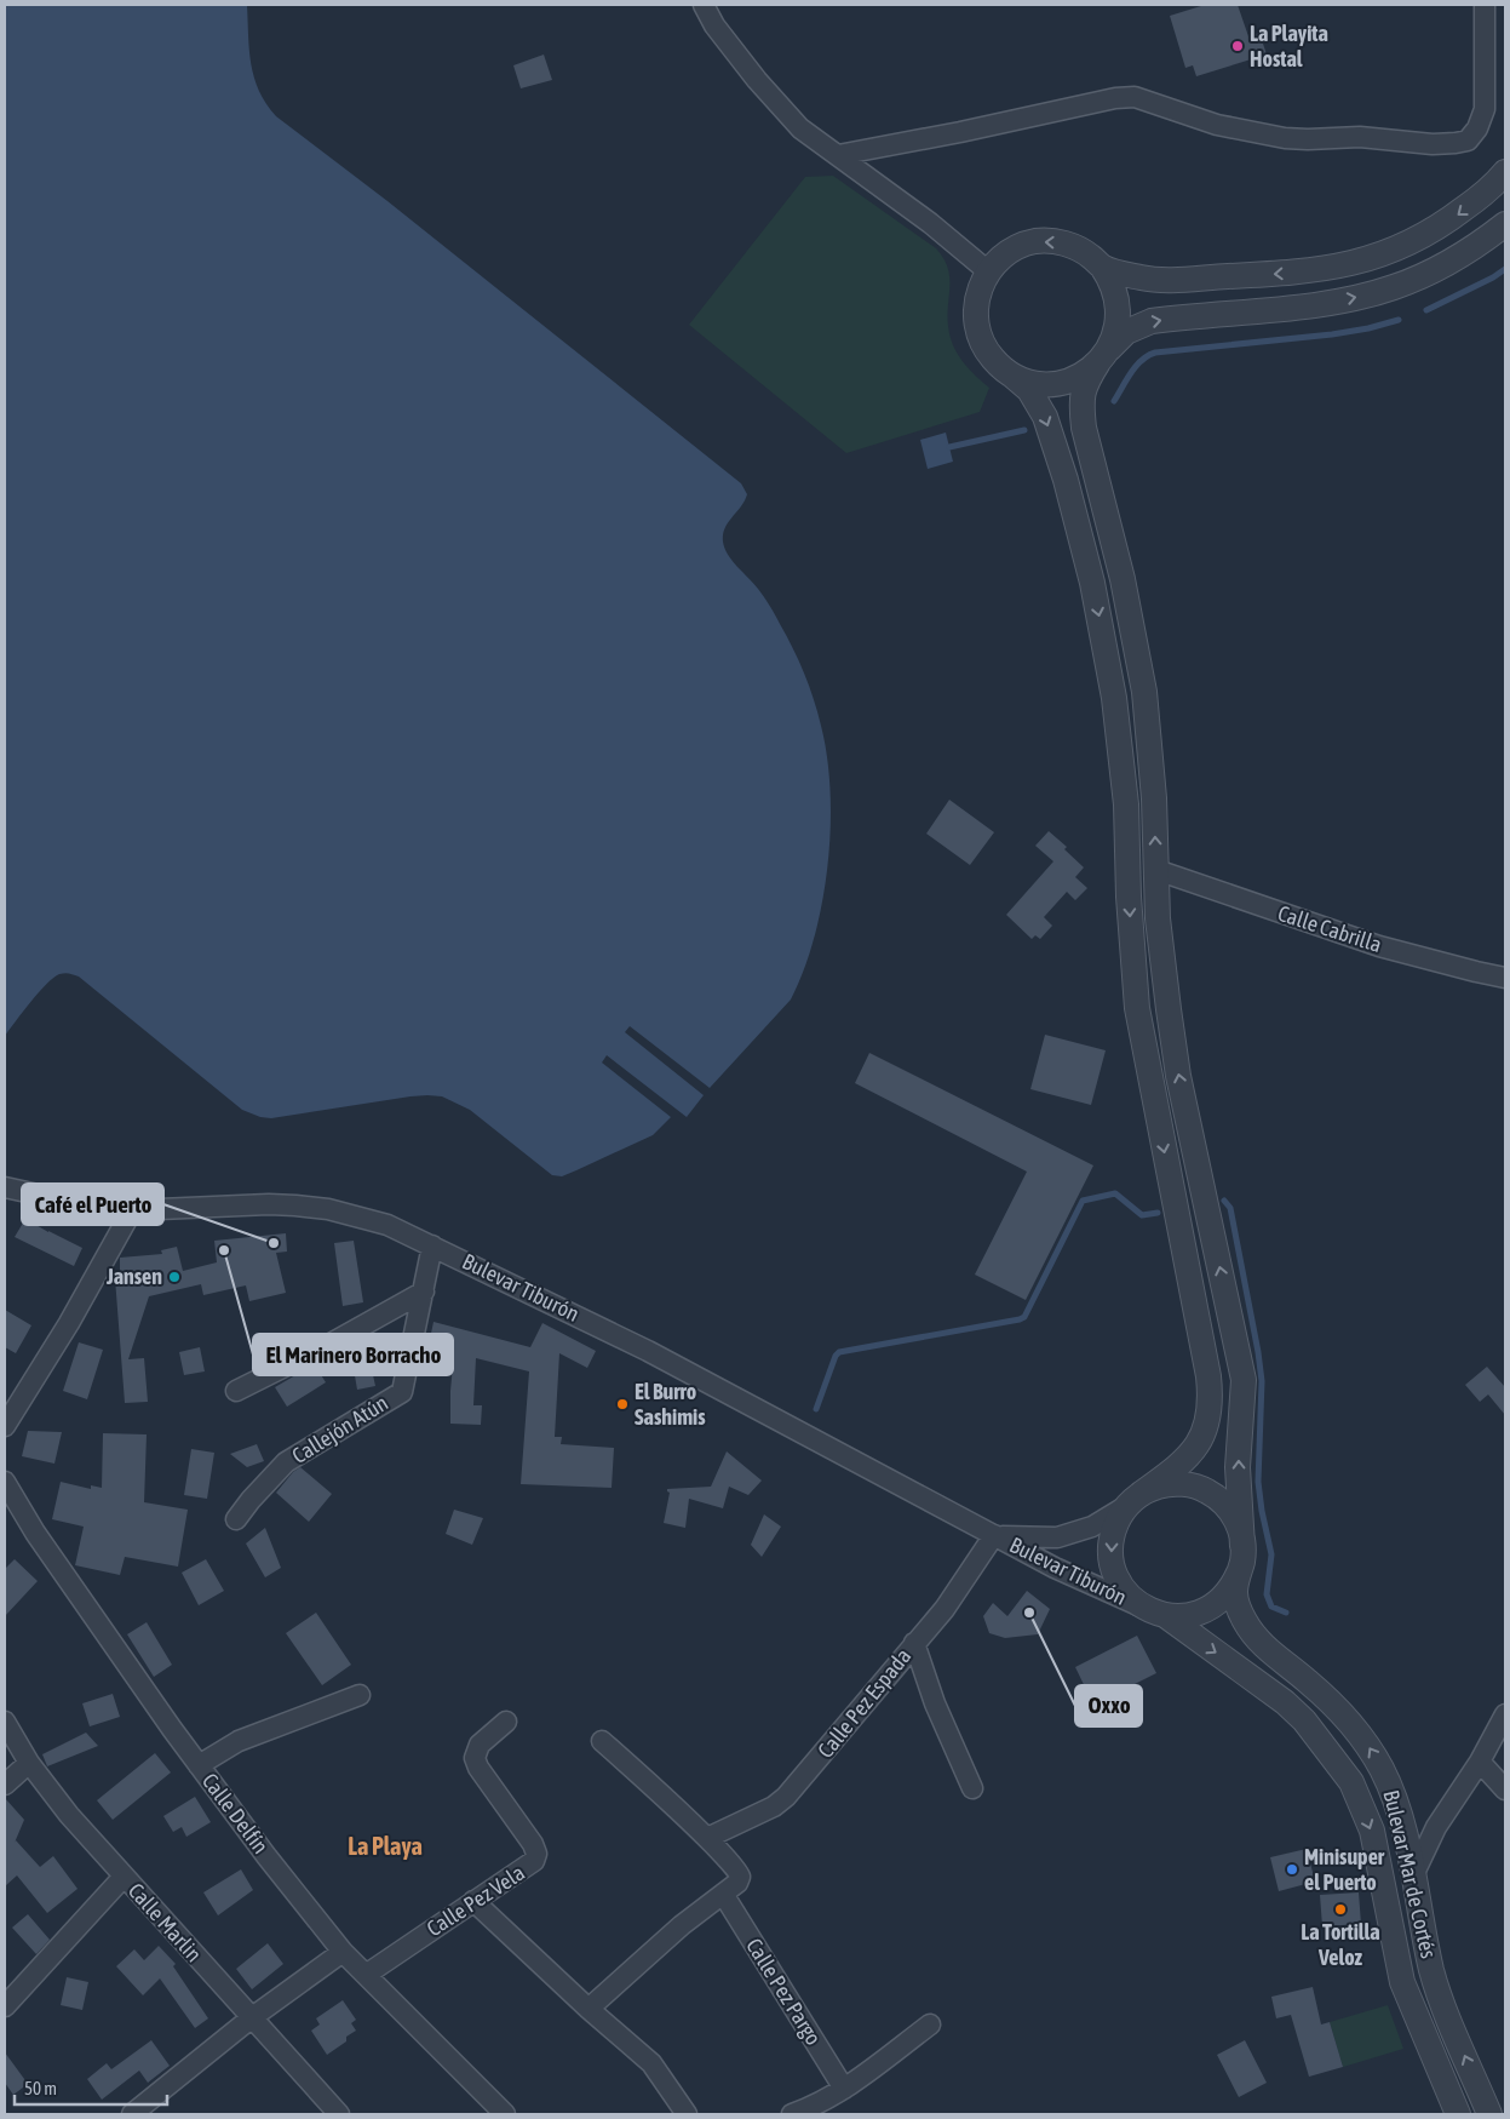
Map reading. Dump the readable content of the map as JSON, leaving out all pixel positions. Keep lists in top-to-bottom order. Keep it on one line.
{"streets":{"street":["Calle Cabrilla","Bulevar Tiburón","Callejón Atún","Calle Pez Espada","Calle Delfín","Bulevar Mar de Cortés","Calle Pez Vela","Calle Marlin","Calle Pez Pargo"]},"crossings":[["Bulevar Tiburón","Callejón Atún"],["Bulevar Tiburón","Calle Pez Espada"],["Bulevar Tiburón","Bulevar Mar de Cortés"],["Calle Pez Espada","Calle Pez Pargo"],["Calle Delfín","Calle Pez Vela"]],"districts":["La Playa"],"places":["La Playita Hostal","Café el Puerto","El Marinero Borracho","Jansen","El Burro Sashimis","Oxxo","Minisuper el Puerto","La Tortilla Veloz"],"scale_bar":"50 m"}
